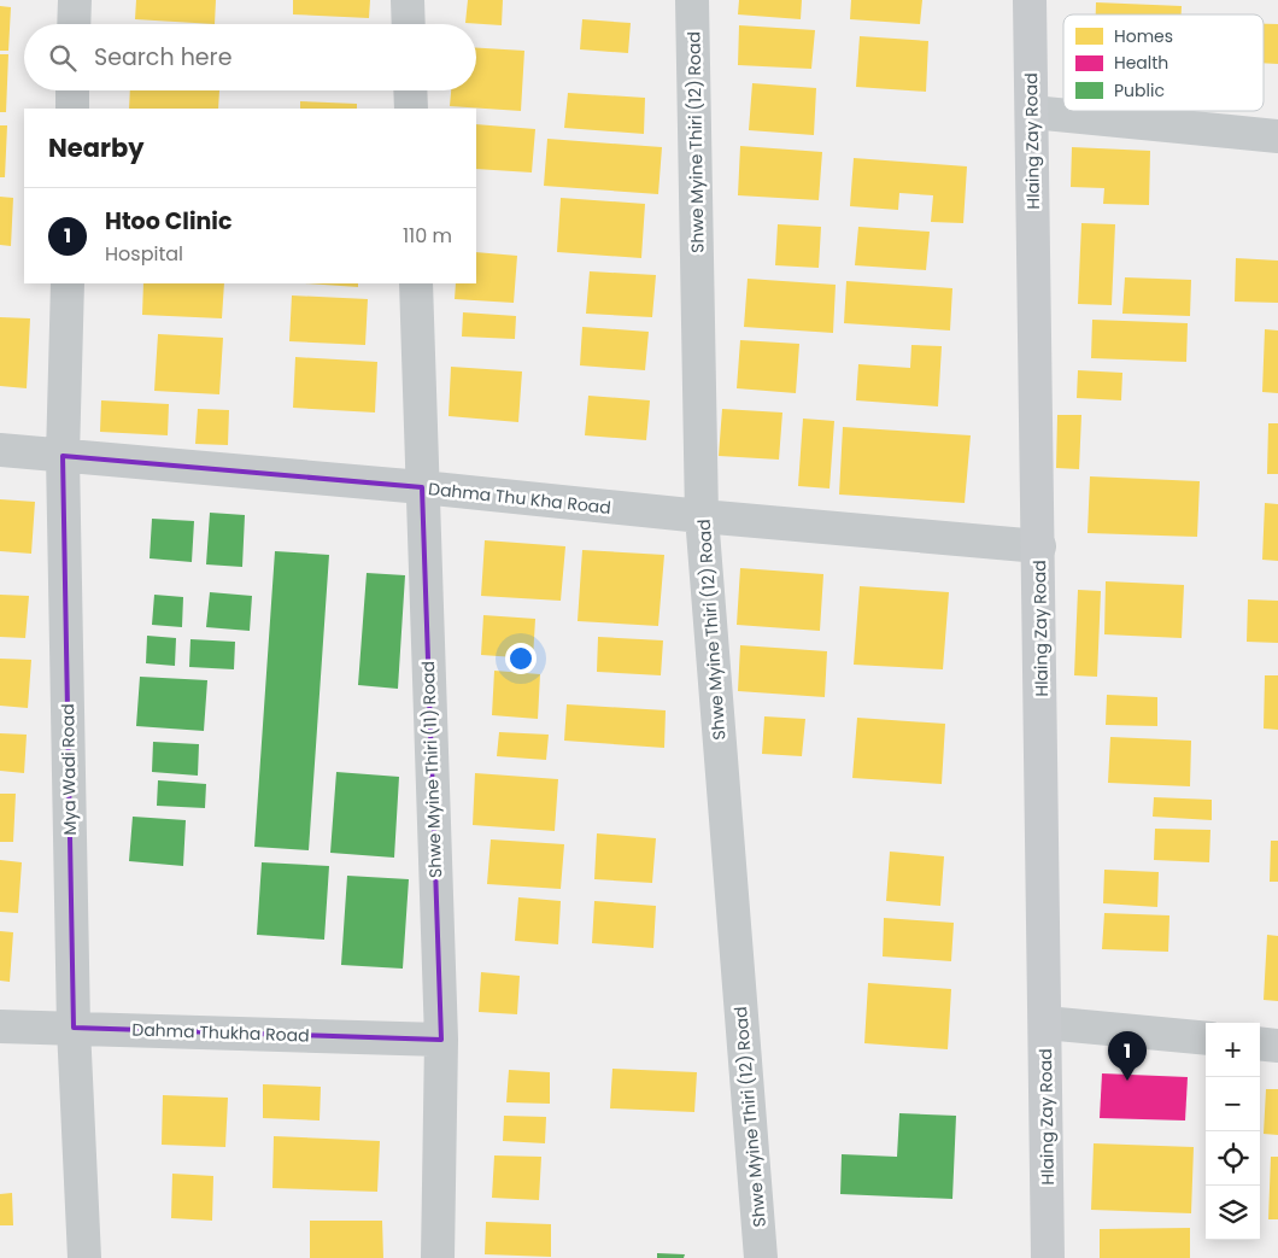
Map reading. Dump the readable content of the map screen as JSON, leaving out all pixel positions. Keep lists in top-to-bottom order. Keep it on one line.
{"streets":{"street":["Hlaing Zay Road","Shwe Myine Thiri (12) Road","Dahma Thu Kha Road","Mya Wadi Road","Shwe Myine Thiri (11) Road","Dahma Thukha Road"]},"crossings":[["Hlaing Zay Road","Dahma Thu Kha Road"],["Shwe Myine Thiri (12) Road","Dahma Thu Kha Road"],["Dahma Thu Kha Road","Mya Wadi Road"],["Dahma Thu Kha Road","Shwe Myine Thiri (11) Road"],["Mya Wadi Road","Dahma Thukha Road"],["Shwe Myine Thiri (11) Road","Dahma Thukha Road"]],"legend":["Homes","Health","Public"],"page":{"search":"Search here","heading":"Nearby","list":[{"mark":"1","name":"Htoo Clinic","note":"Hospital","value":"110 m"}],"map_buttons":["+","−"],"pins":"1"}}
